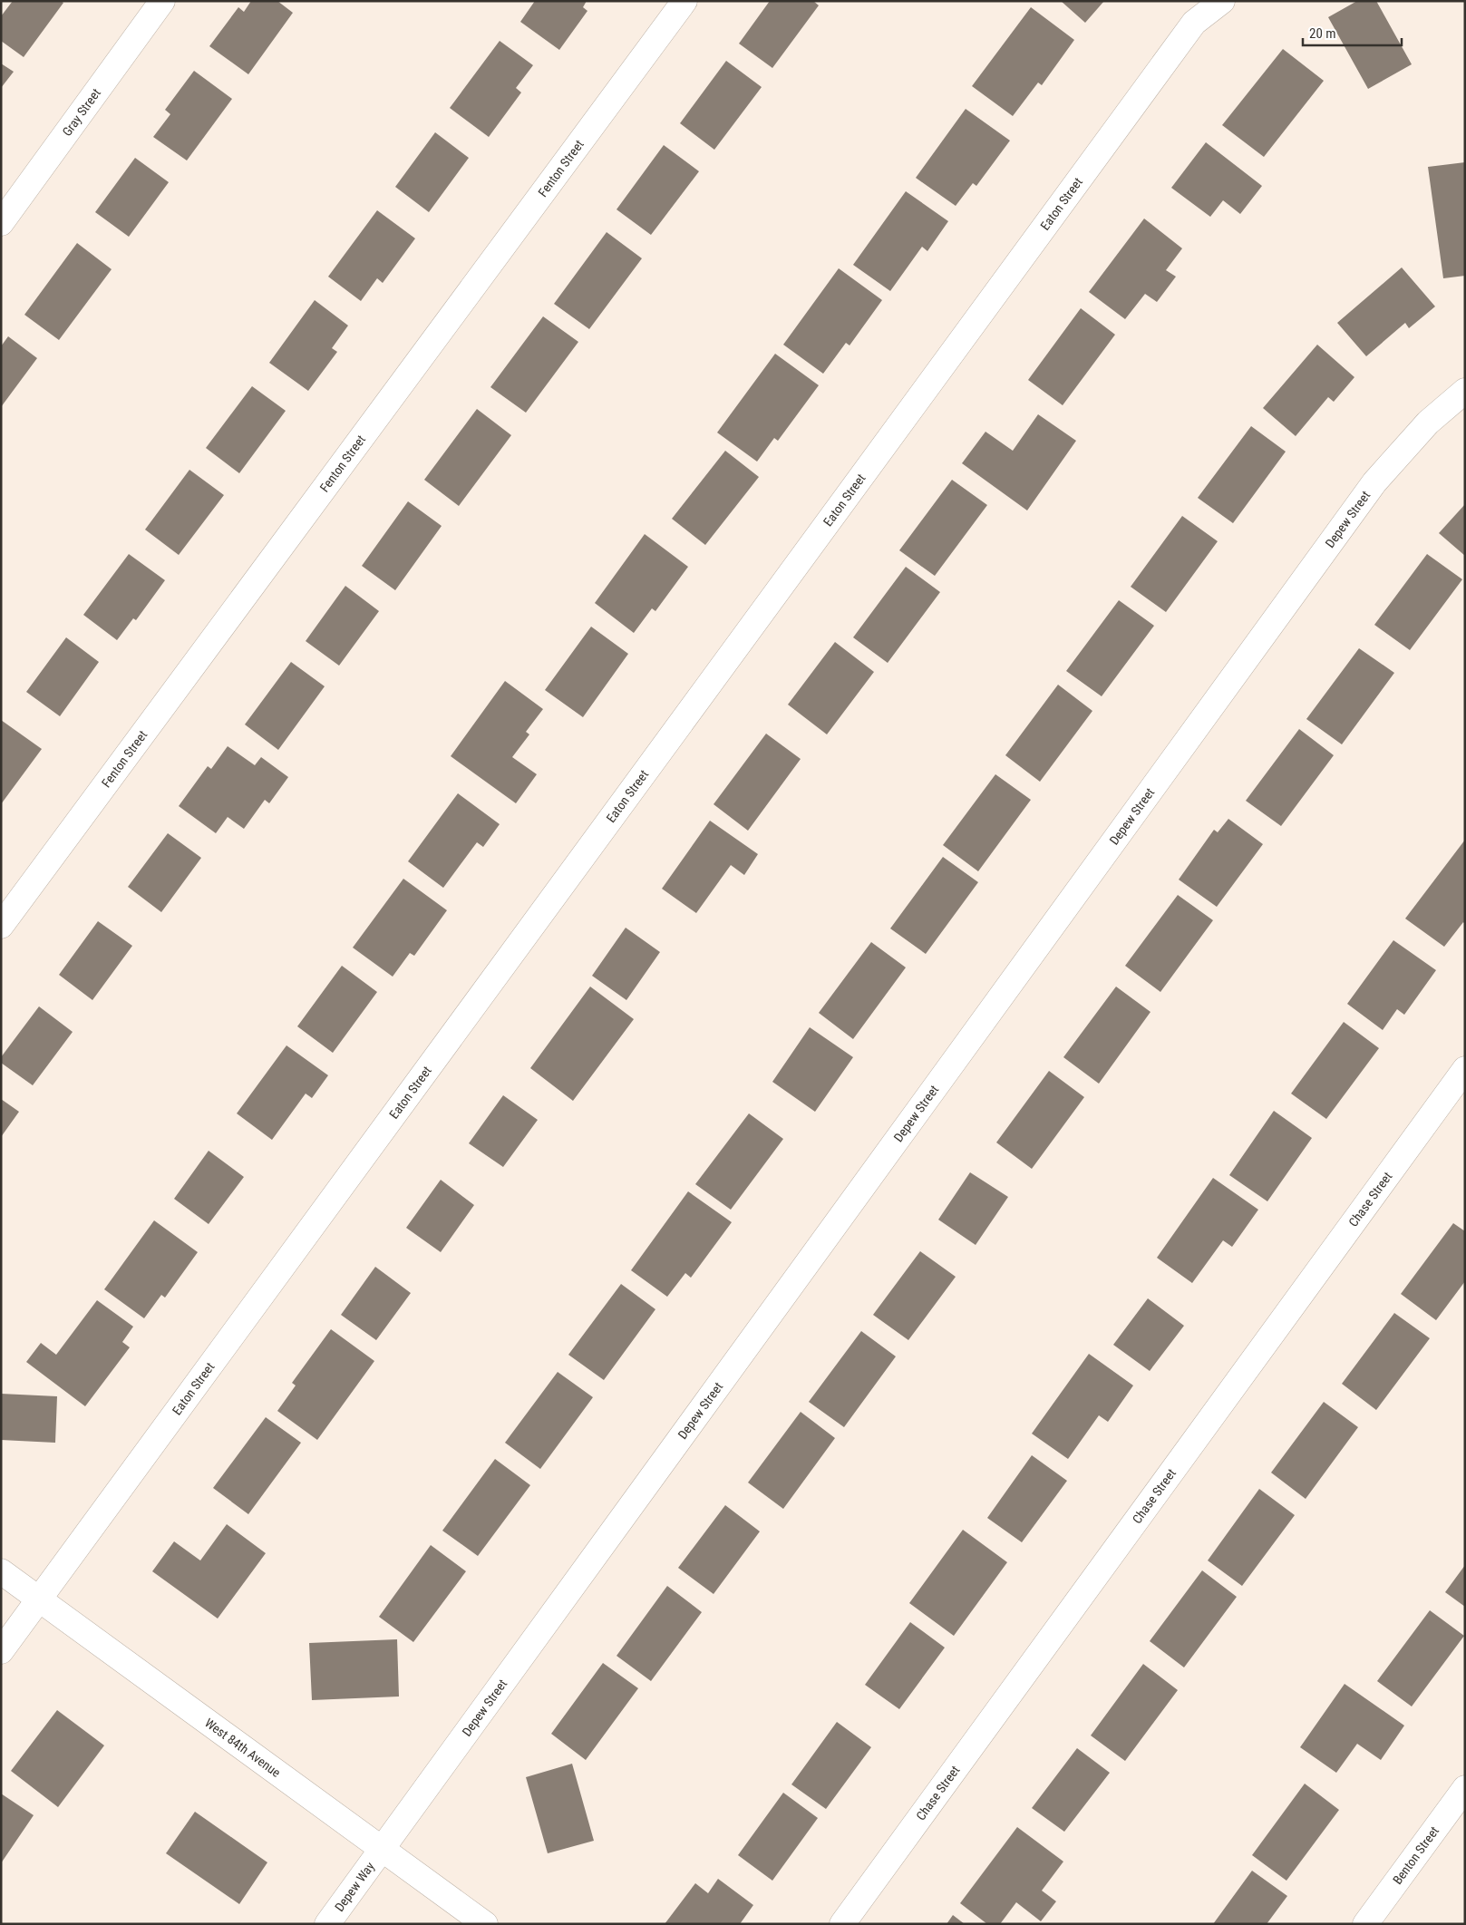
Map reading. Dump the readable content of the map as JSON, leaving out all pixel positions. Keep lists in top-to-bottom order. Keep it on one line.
{"streets":{"street":["Gray Street","Fenton Street","Eaton Street","Depew Street","Chase Street","West 84th Avenue","Benton Street","Depew Way"]},"crossings":[["Eaton Street","West 84th Avenue"],["Depew Street","West 84th Avenue"],["Depew Street","Depew Way"],["West 84th Avenue","Depew Way"]],"scale_bar":"20 m"}
